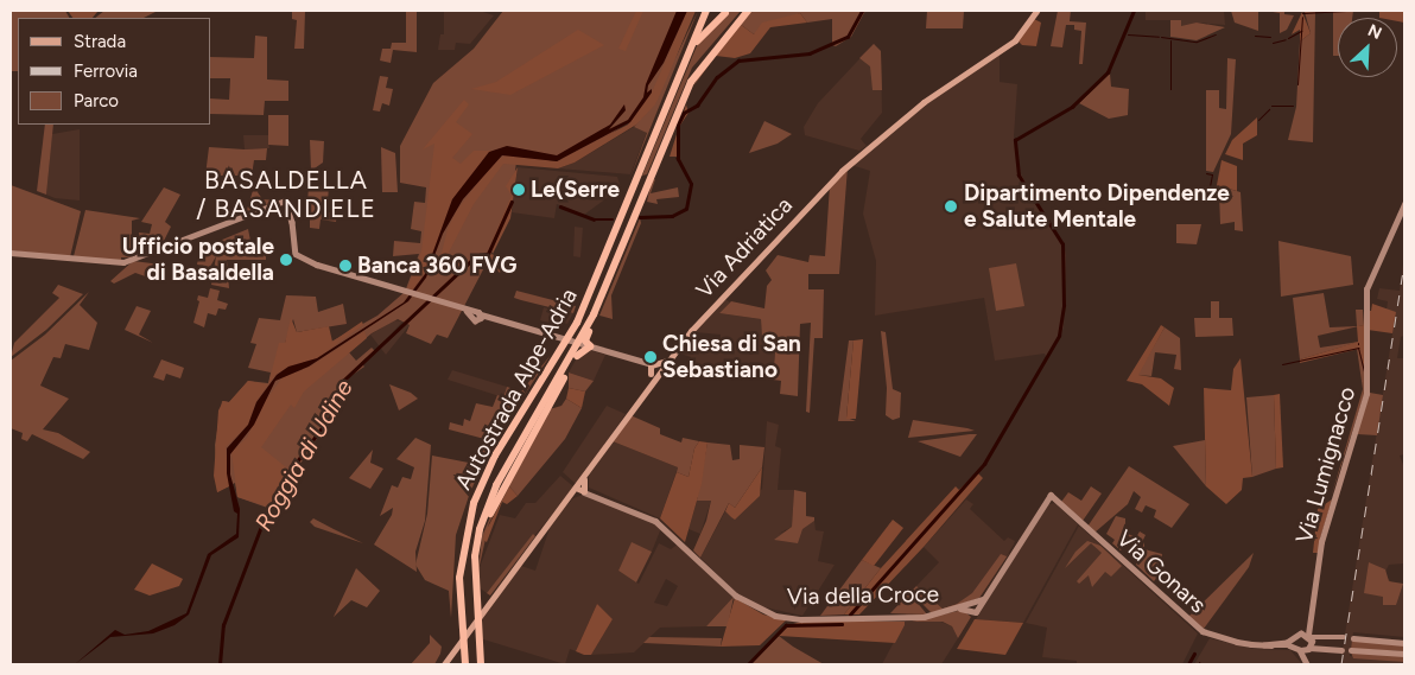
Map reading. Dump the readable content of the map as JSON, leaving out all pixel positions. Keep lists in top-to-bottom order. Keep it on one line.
{"streets":{"highway":["Autostrada Alpe-Adria"],"main road":["Via Adriatica","Via Lumignacco","Via Gonars","Via della Croce"]},"crossings":[["Via Adriatica","Via della Croce"],["Via Lumignacco","Via Gonars"],["Via Gonars","Via della Croce"]],"districts":["BASALDELLA / BASANDIELE"],"water":["Roggia di Udine"],"places":["Le(Serre","Dipartimento Dipendenze e Salute Mentale","Ufficio postale di Basaldella","Banca 360 FVG","Chiesa di San Sebastiano"],"legend":["Strada","Ferrovia","Parco"],"north":"top right"}
